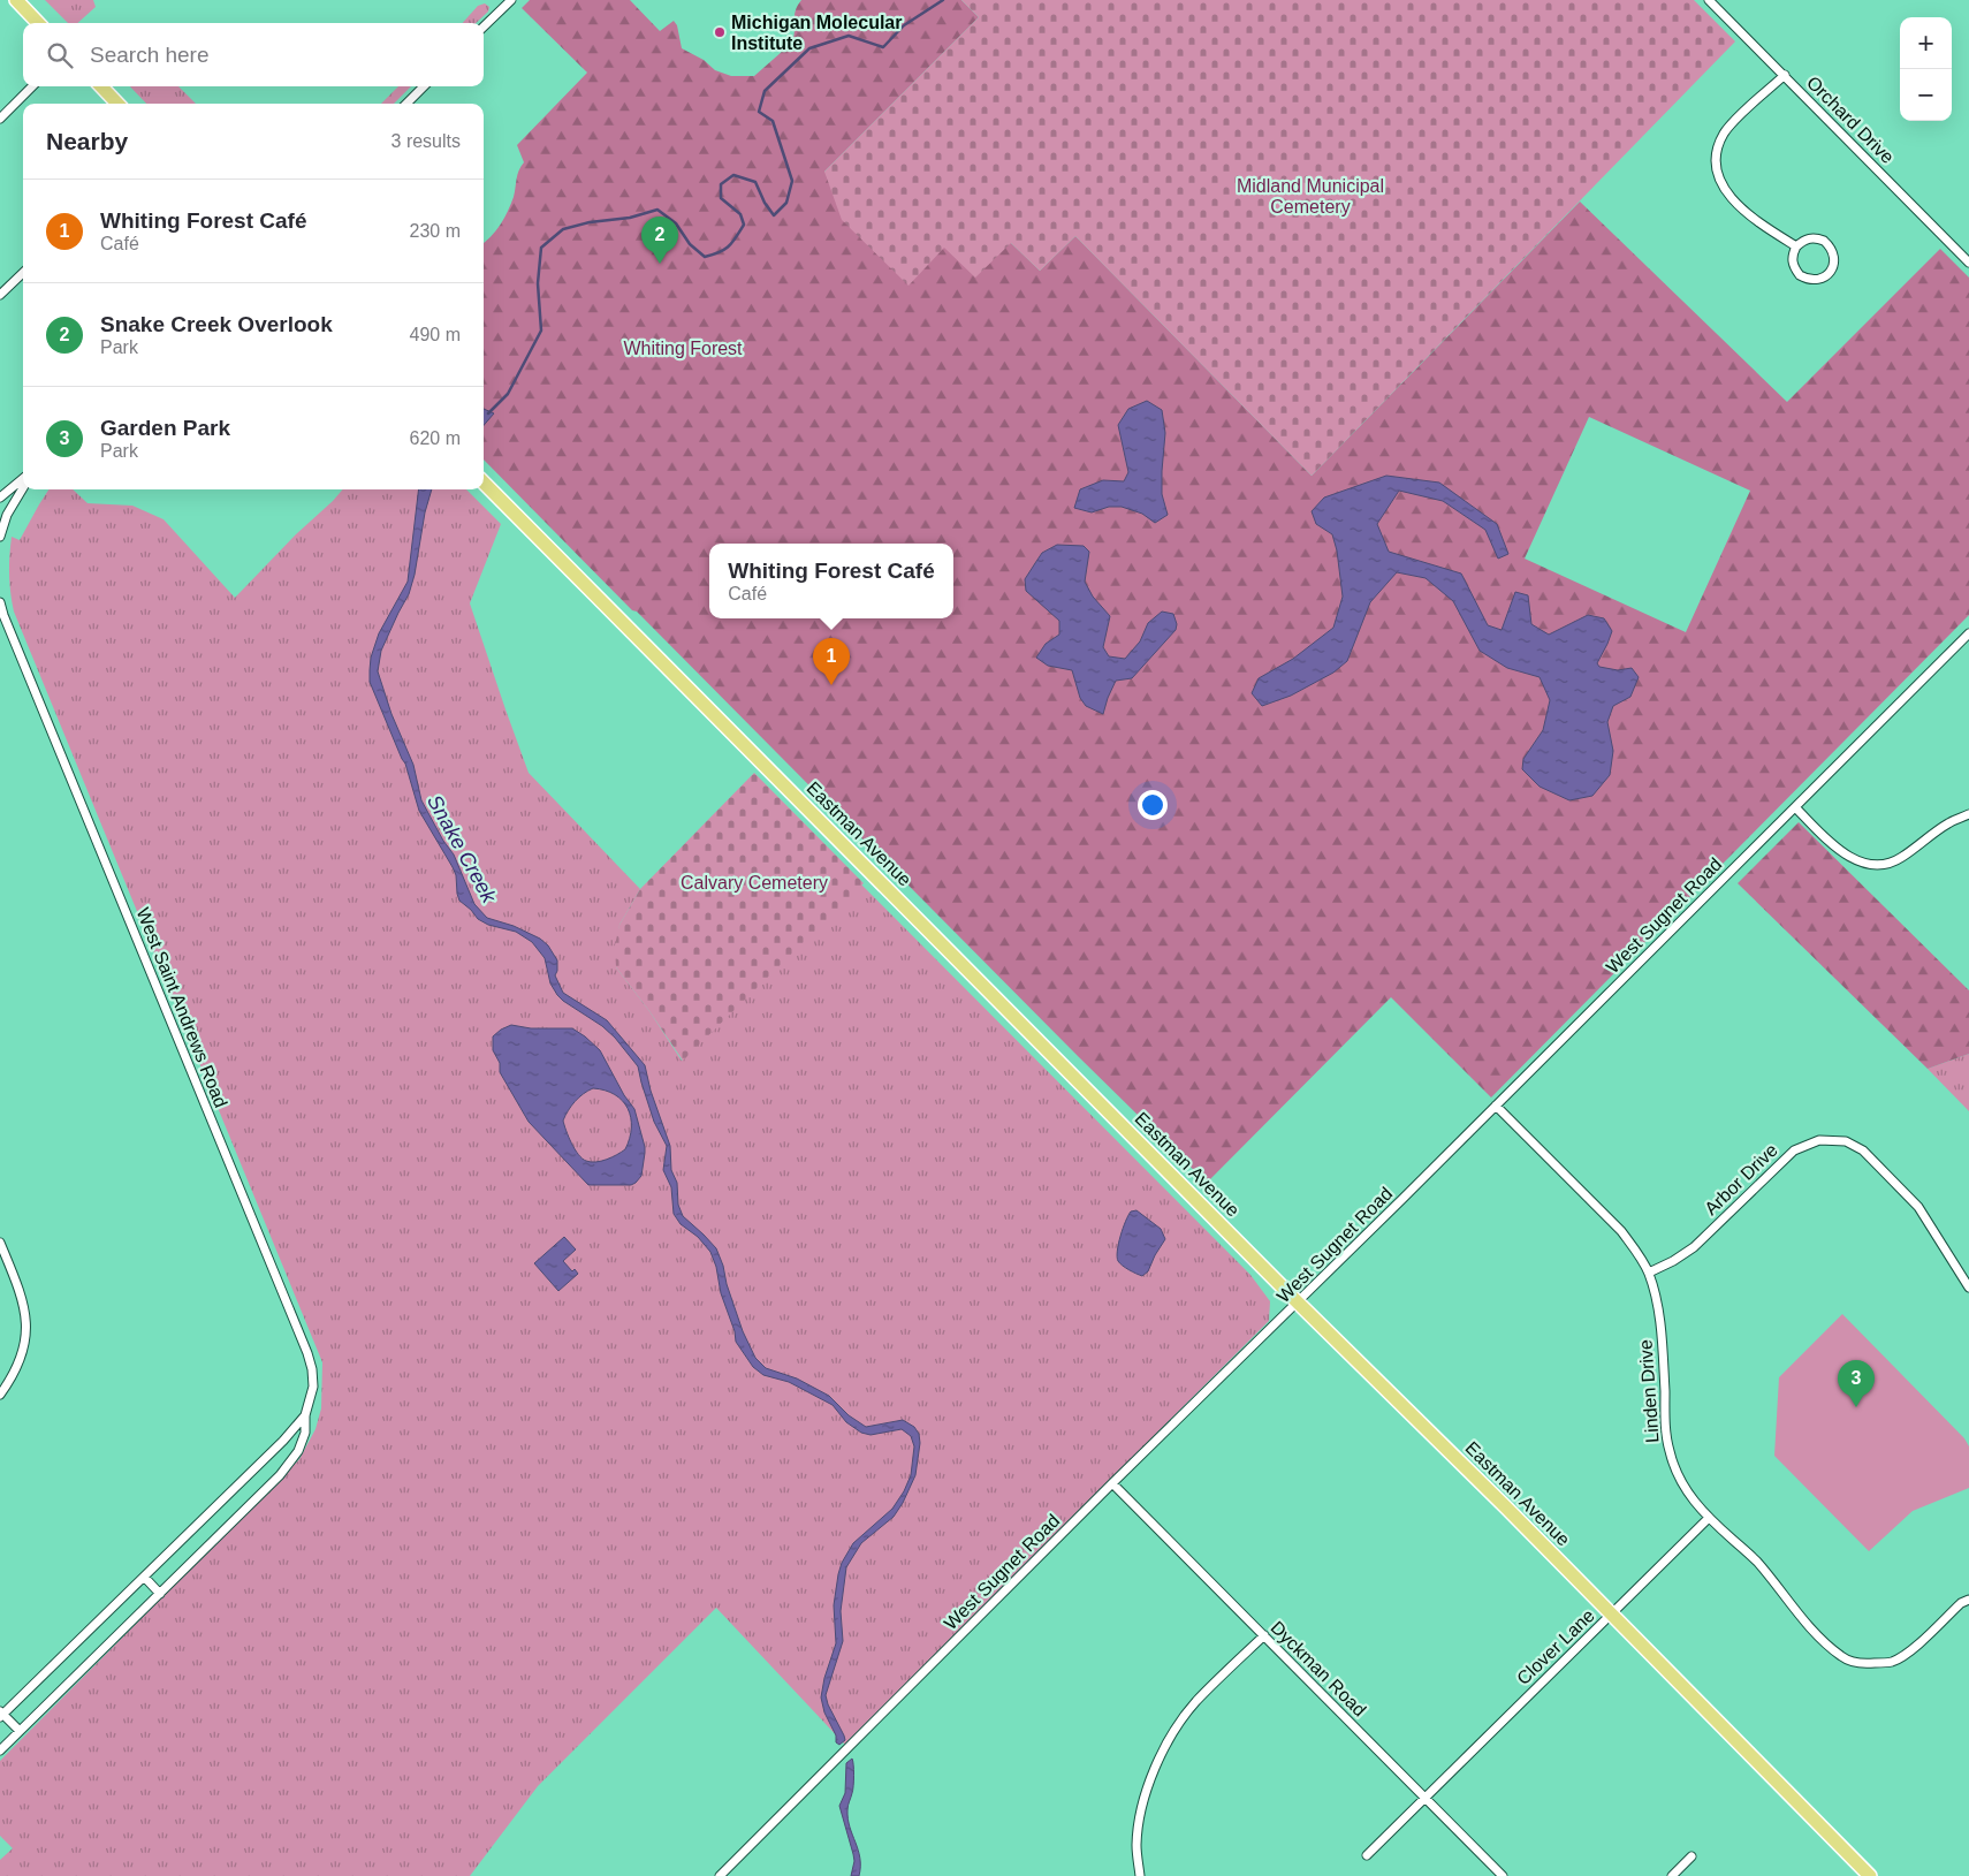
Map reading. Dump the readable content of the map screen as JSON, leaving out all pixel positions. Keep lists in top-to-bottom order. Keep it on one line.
{"streets":{"main road":["Eastman Avenue"],"street":["Orchard Drive","West Sugnet Road","West Saint Andrews Road","Arbor Drive","Linden Drive","Clover Lane","Dyckman Road"]},"crossings":[["Eastman Avenue","West Sugnet Road"],["Eastman Avenue","Clover Lane"],["West Sugnet Road","Linden Drive"],["West Sugnet Road","Dyckman Road"],["Arbor Drive","Linden Drive"],["Linden Drive","Clover Lane"],["Clover Lane","Dyckman Road"]],"water":["Snake Creek"],"parks":["Midland Municipal Cemetery","Whiting Forest","Calvary Cemetery"],"places":["Michigan Molecular Institute"],"page":{"map_buttons":["+","−"],"search":"Search here","heading":["Nearby","3 results"],"list":[{"mark":"1","name":"Whiting Forest Café","note":"Café","value":"230 m"},{"mark":"2","name":"Snake Creek Overlook","note":"Park","value":"490 m"},{"mark":"3","name":"Garden Park","note":"Park","value":"620 m"}],"pins":["2","1","3"],"popup":["Whiting Forest Café","Café"]}}
